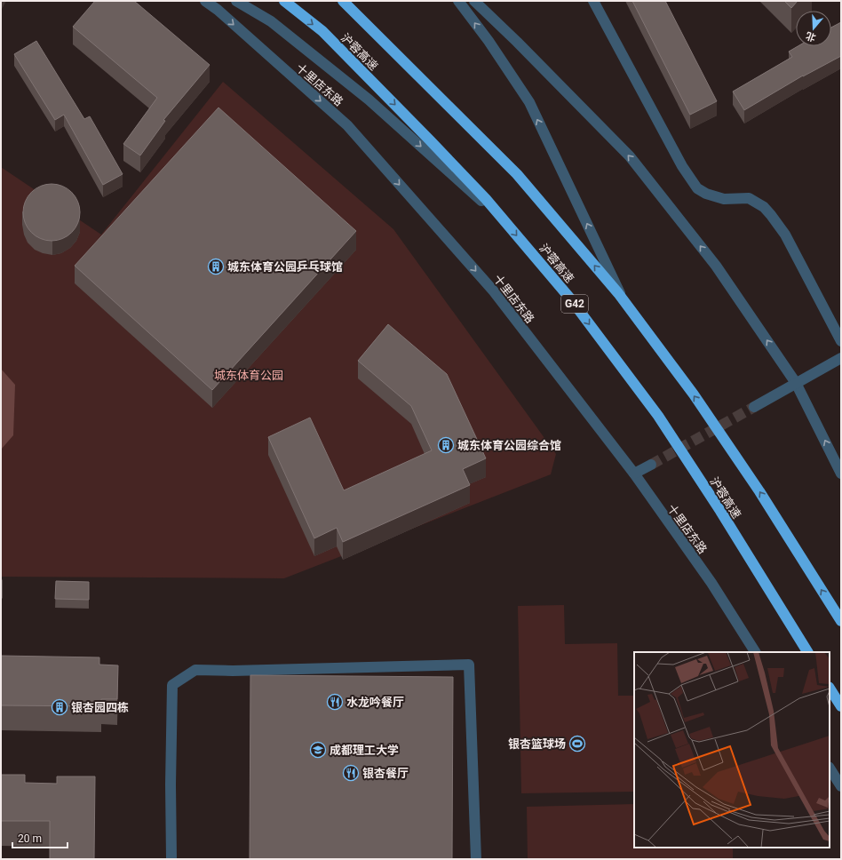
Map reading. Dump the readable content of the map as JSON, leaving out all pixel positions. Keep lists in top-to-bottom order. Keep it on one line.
{"streets":{"highway":["沪蓉高速","G42"],"street":["十里店东路"]},"parks":["城东体育公园"],"places":{"building":["城东体育公园乒乓球馆","城东体育公园综合馆","银杏园四栋"],"restaurant":["水龙吟餐厅","银杏餐厅"],"sports":["银杏篮球场"],"school or university":["成都理工大学"]},"scale_bar":"20 m","north":"bottom"}
